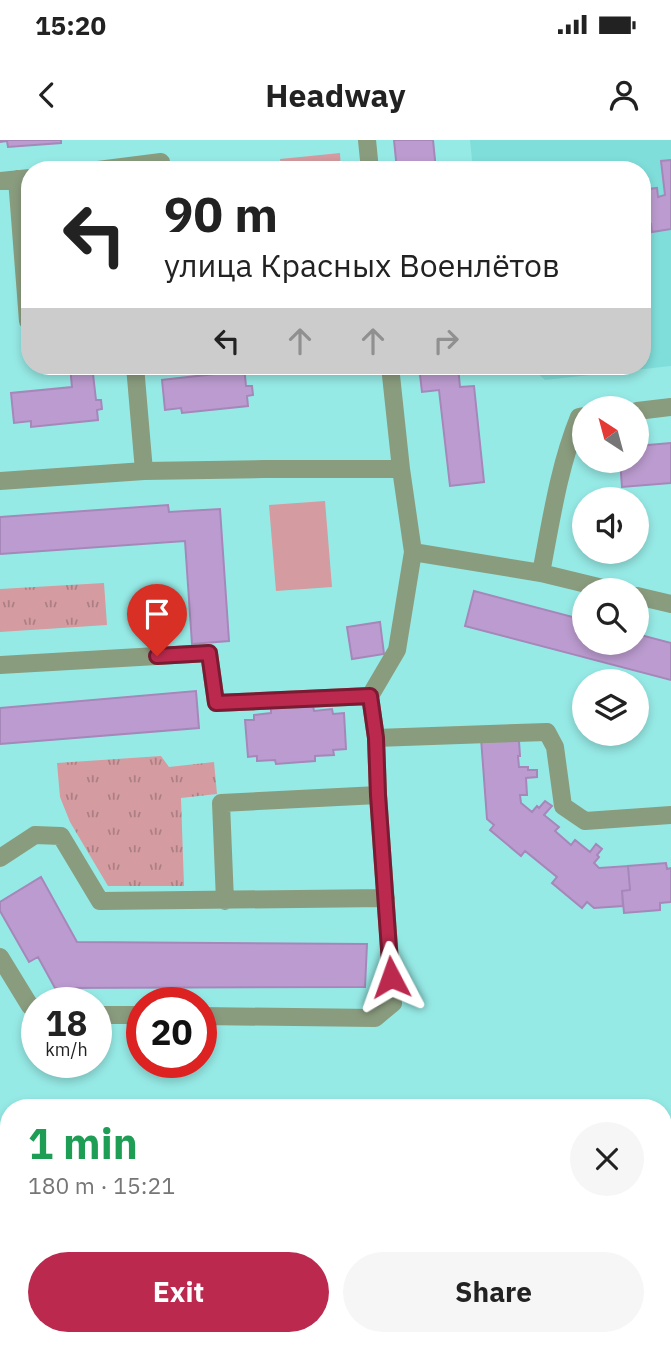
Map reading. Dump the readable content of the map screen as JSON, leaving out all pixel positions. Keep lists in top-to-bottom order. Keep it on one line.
{"north":"top left","page":{"status":"15:20","header":"Headway","turn":["90 m","улица Красных Военлётов"],"speed":"18 km/h","limit":"20","heading":["1 min","180 m · 15:21"],"buttons":["Exit","Share"]}}
